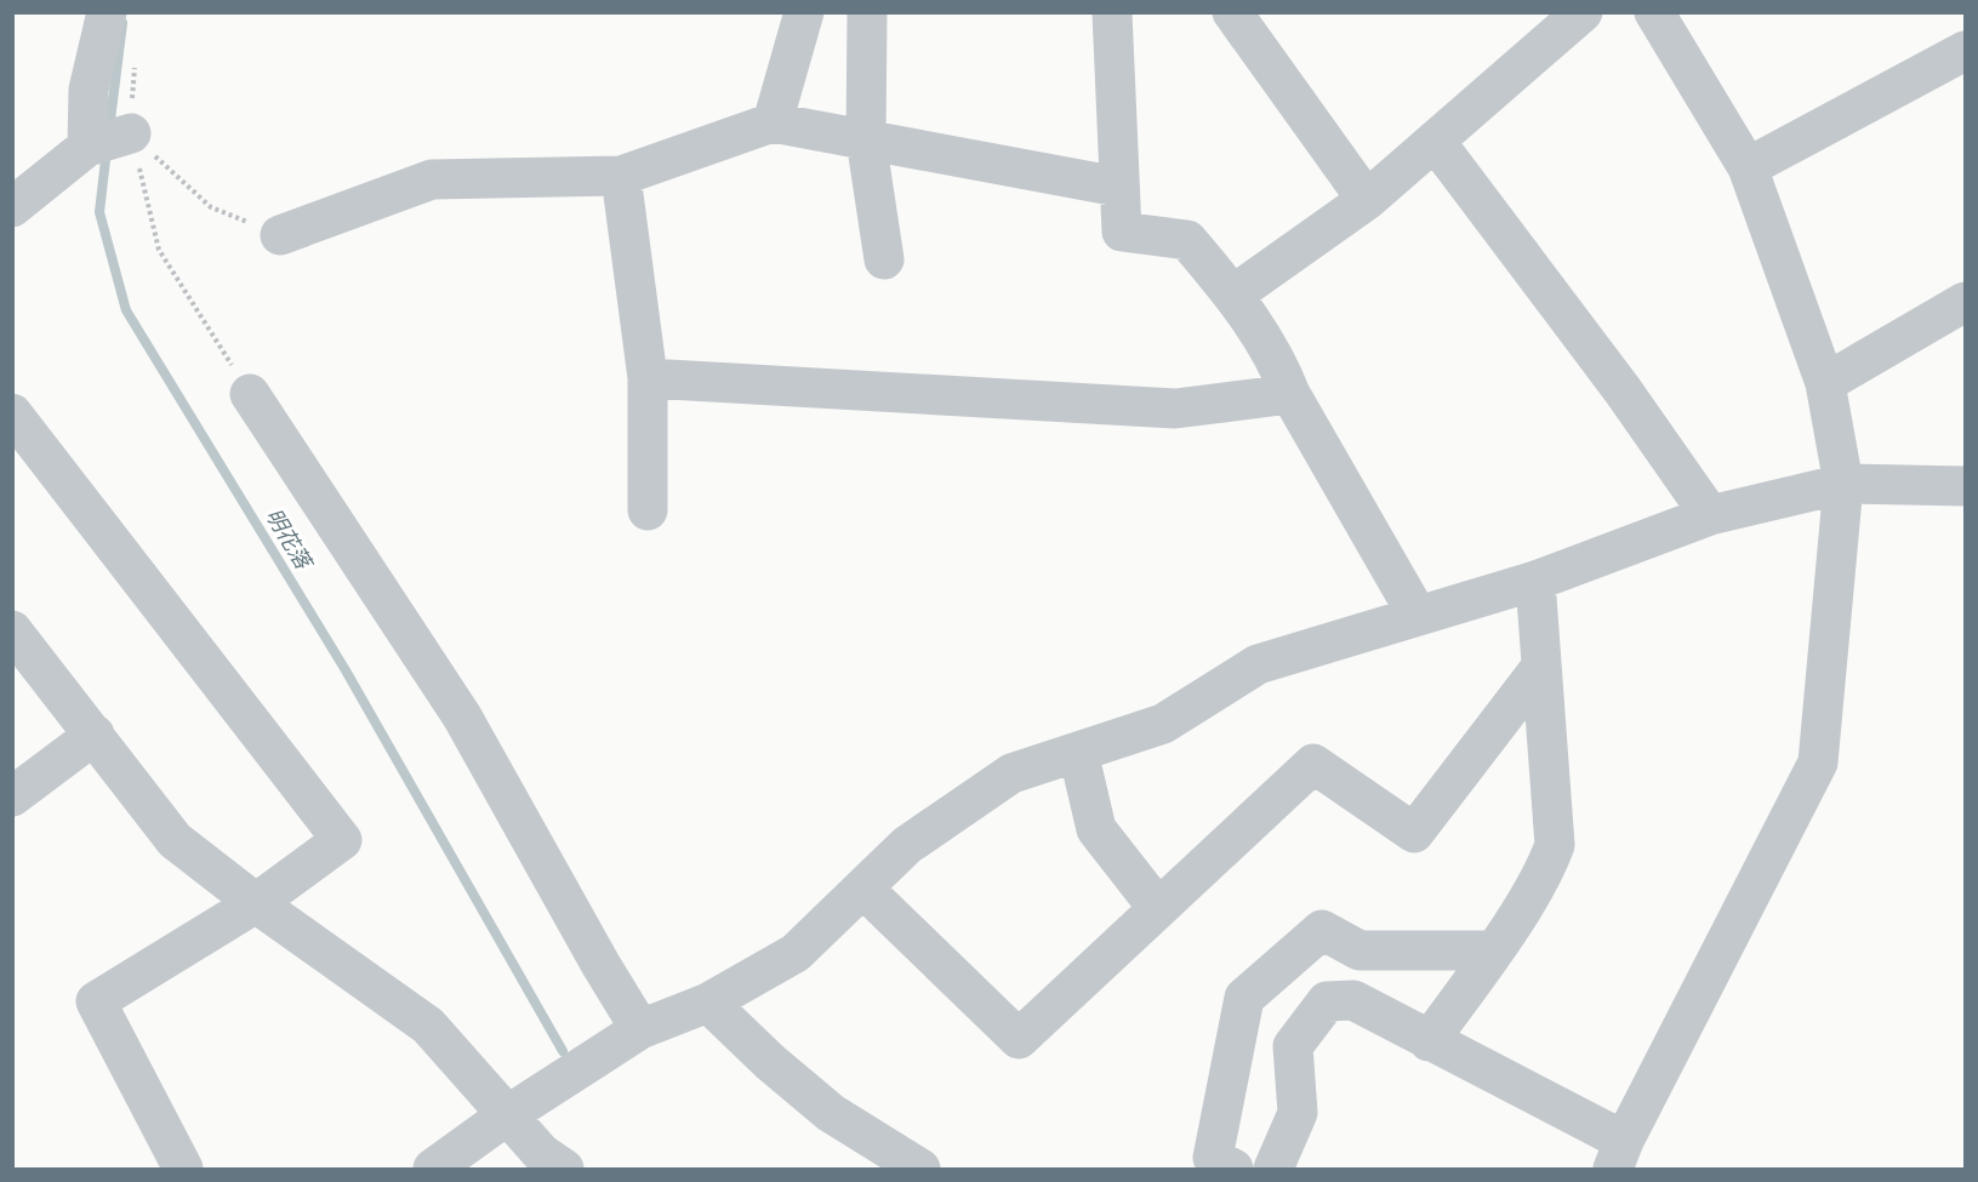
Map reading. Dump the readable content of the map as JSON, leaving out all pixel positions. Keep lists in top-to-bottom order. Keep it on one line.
{"water":["明花落"]}
